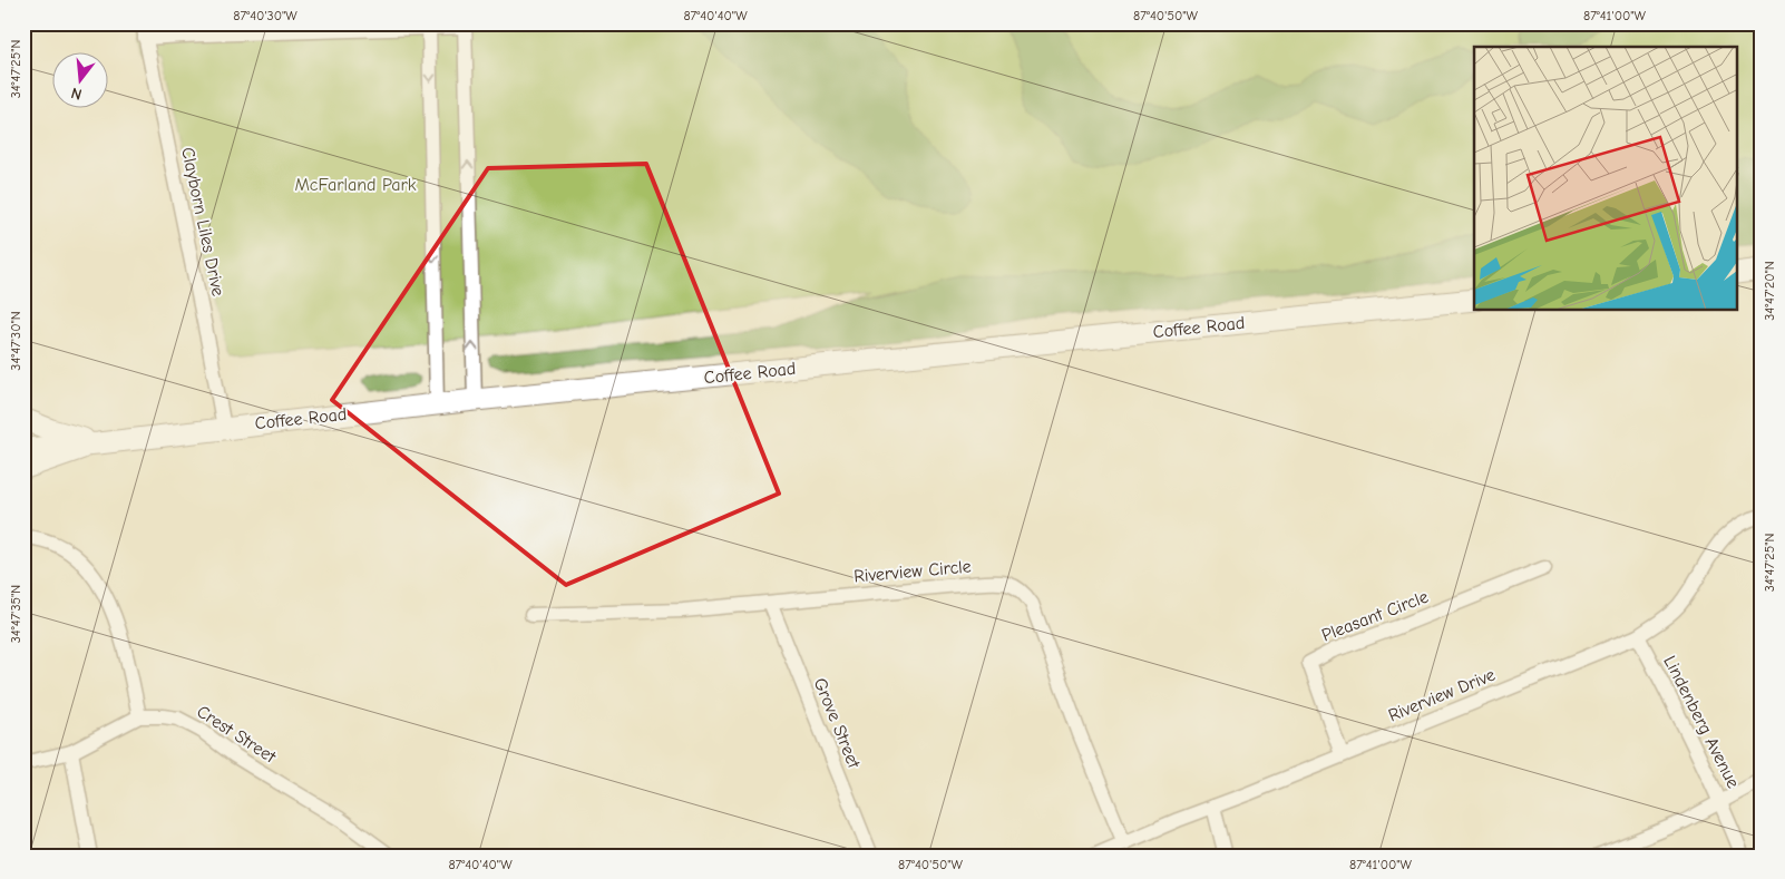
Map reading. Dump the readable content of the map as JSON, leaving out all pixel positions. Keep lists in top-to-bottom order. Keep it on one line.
{"streets":{"main road":["Coffee Road"],"street":["Clayborn Liles Drive","Riverview Circle","Pleasant Circle","Riverview Drive","Lindenberg Avenue","Grove Street","Crest Street"]},"crossings":[["Clayborn Liles Drive","Coffee Road"],["Riverview Circle","Riverview Drive"],["Riverview Circle","Grove Street"],["Pleasant Circle","Riverview Drive"],["Riverview Drive","Lindenberg Avenue"]],"parks":["McFarland Park"],"north":"bottom","coordinates":["87°40'30\"W","87°40'40\"W","87°40'50\"W","87°41'00\"W","34°47'25\"N","34°47'20\"N","34°47'30\"N","34°47'35\"N"]}
